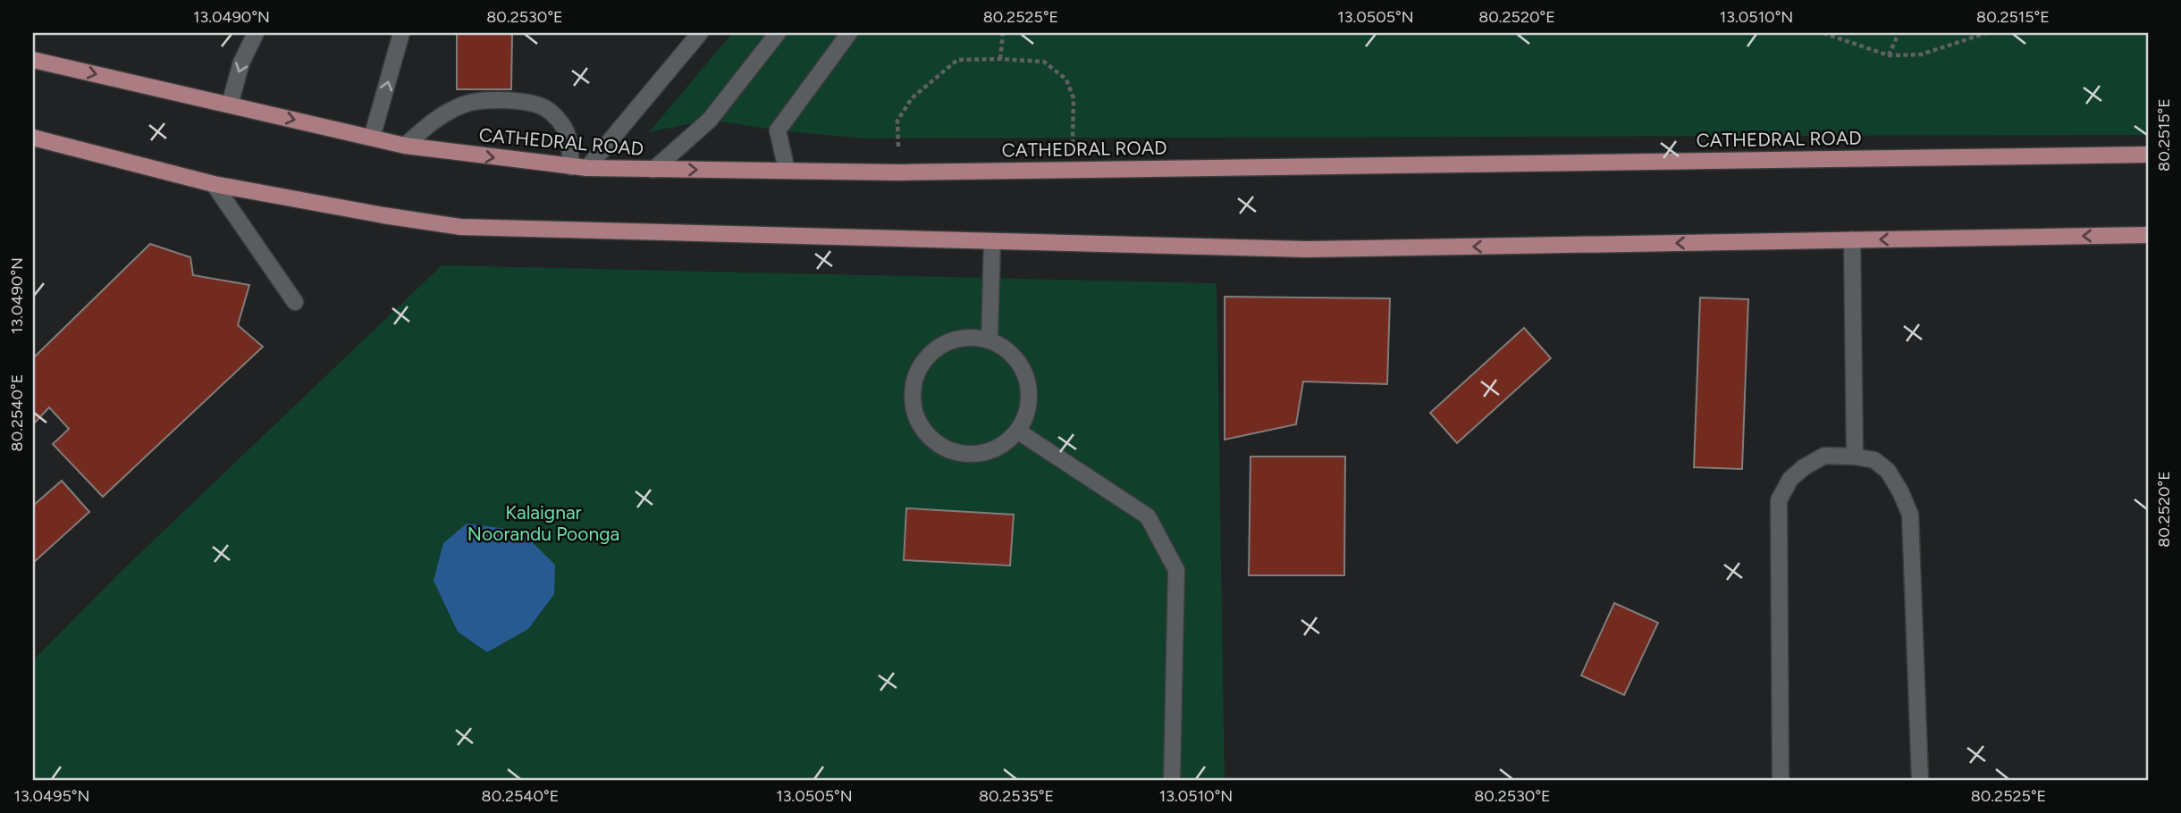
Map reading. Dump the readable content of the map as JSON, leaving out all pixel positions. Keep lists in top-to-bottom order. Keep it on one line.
{"streets":{"main road":["CATHEDRAL ROAD"]},"parks":["Kalaignar Noorandu Poonga"],"coordinates":["13.0490°N","80.2530°E","80.2525°E","13.0505°N","80.2520°E","13.0510°N","80.2515°E","80.2540°E","13.0495°N","80.2535°E"]}
